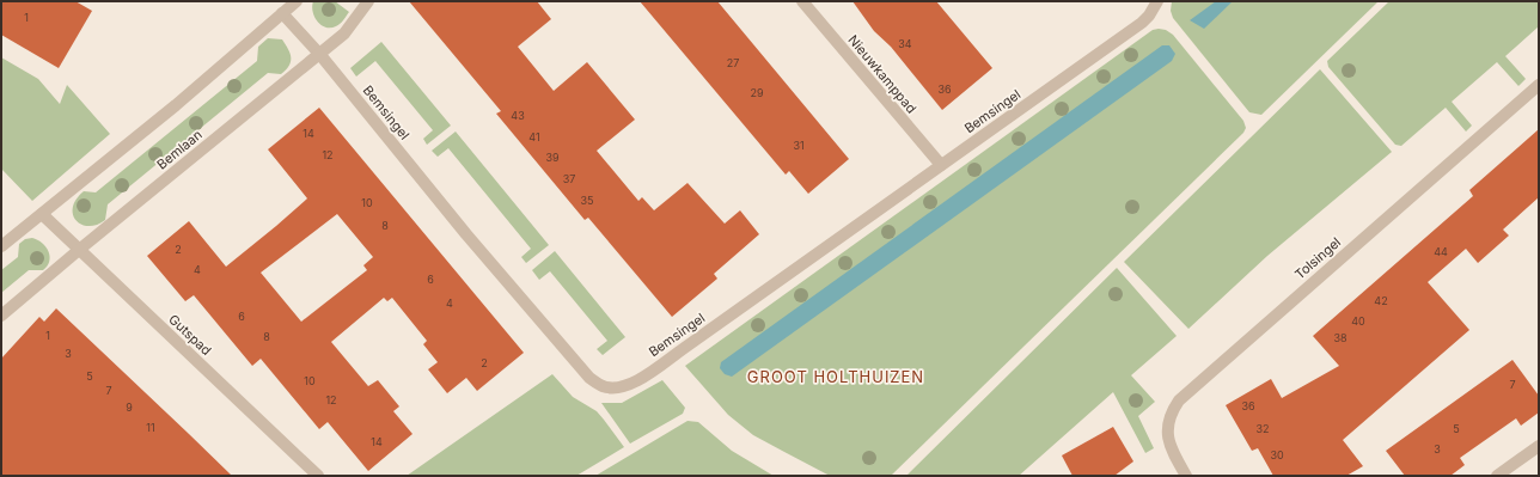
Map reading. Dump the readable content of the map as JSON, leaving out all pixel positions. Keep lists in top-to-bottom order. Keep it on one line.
{"streets":{"street":["Nieuwkamppad","Bemsingel","Bemlaan","Tolsingel","Gutspad"]},"crossings":[["Nieuwkamppad","Bemsingel"],["Bemsingel","Bemlaan"],["Bemlaan","Gutspad"]],"districts":["GROOT HOLTHUIZEN"],"house_numbers":["1","34","27","36","29","43","14","41","31","12","39","37","35","10","8","2","44","4","6","42","4","6","40","1","8","38","3","2","5","10","7","7","12","36","9","11","32","5","14","3","30"]}
